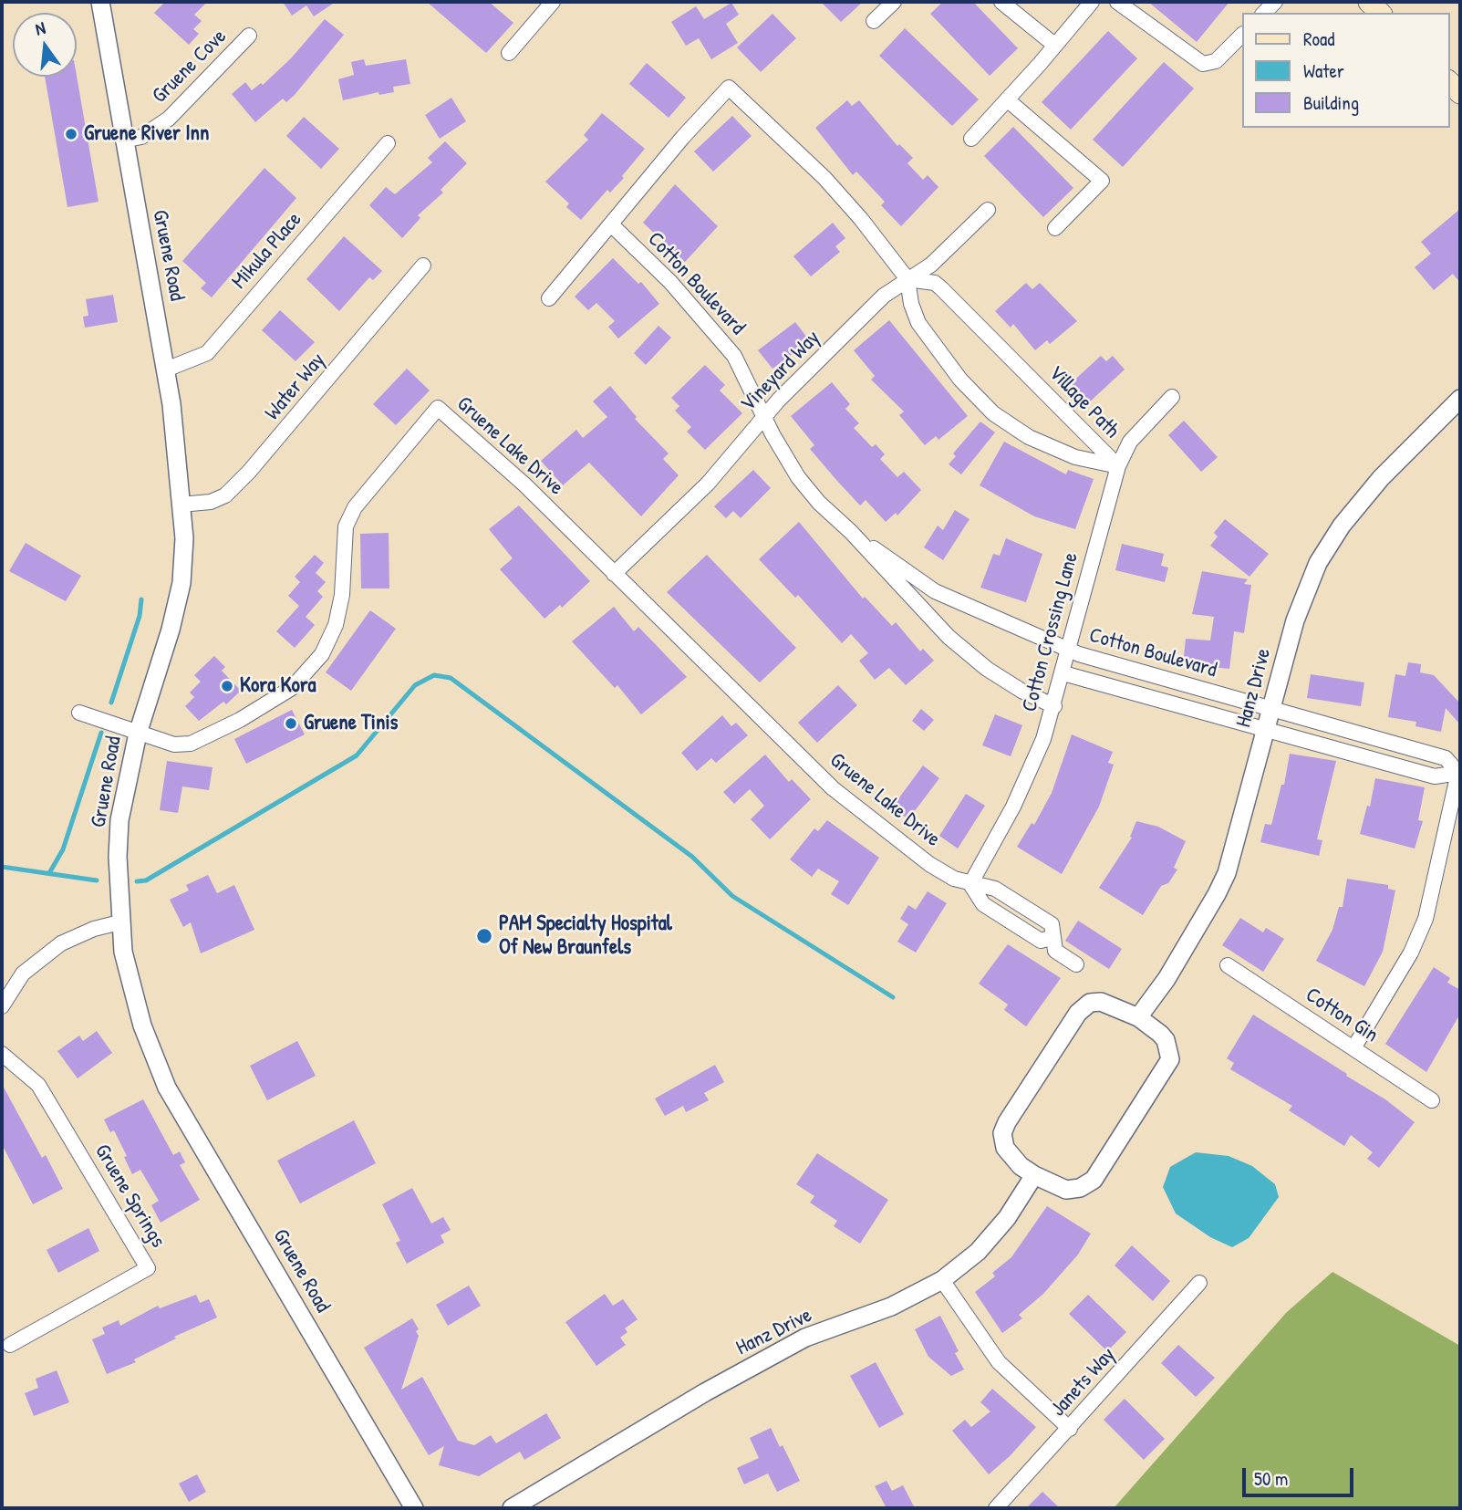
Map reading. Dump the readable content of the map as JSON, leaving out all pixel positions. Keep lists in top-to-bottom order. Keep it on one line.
{"streets":{"street":["Gruene Cove","Mikula Place","Gruene Road","Cotton Boulevard","Vineyard Way","Water Way","Village Path","Gruene Lake Drive","Cotton Crossing Lane","Hanz Drive","Cotton Gin","Gruene Springs","Janets Way"]},"crossings":[["Gruene Cove","Gruene Road"],["Mikula Place","Gruene Road"],["Gruene Road","Water Way"],["Gruene Road","Gruene Lake Drive"],["Cotton Boulevard","Vineyard Way"],["Cotton Boulevard","Village Path"],["Cotton Boulevard","Cotton Crossing Lane"],["Cotton Boulevard","Hanz Drive"],["Vineyard Way","Village Path"],["Vineyard Way","Gruene Lake Drive"],["Village Path","Cotton Crossing Lane"],["Gruene Lake Drive","Cotton Crossing Lane"]],"places":["Gruene River Inn","Kora Kora","Gruene Tinis","PAM Specialty Hospital Of New Braunfels"],"legend":["Road","Water","Building"],"scale_bar":"50 m","north":"top"}
